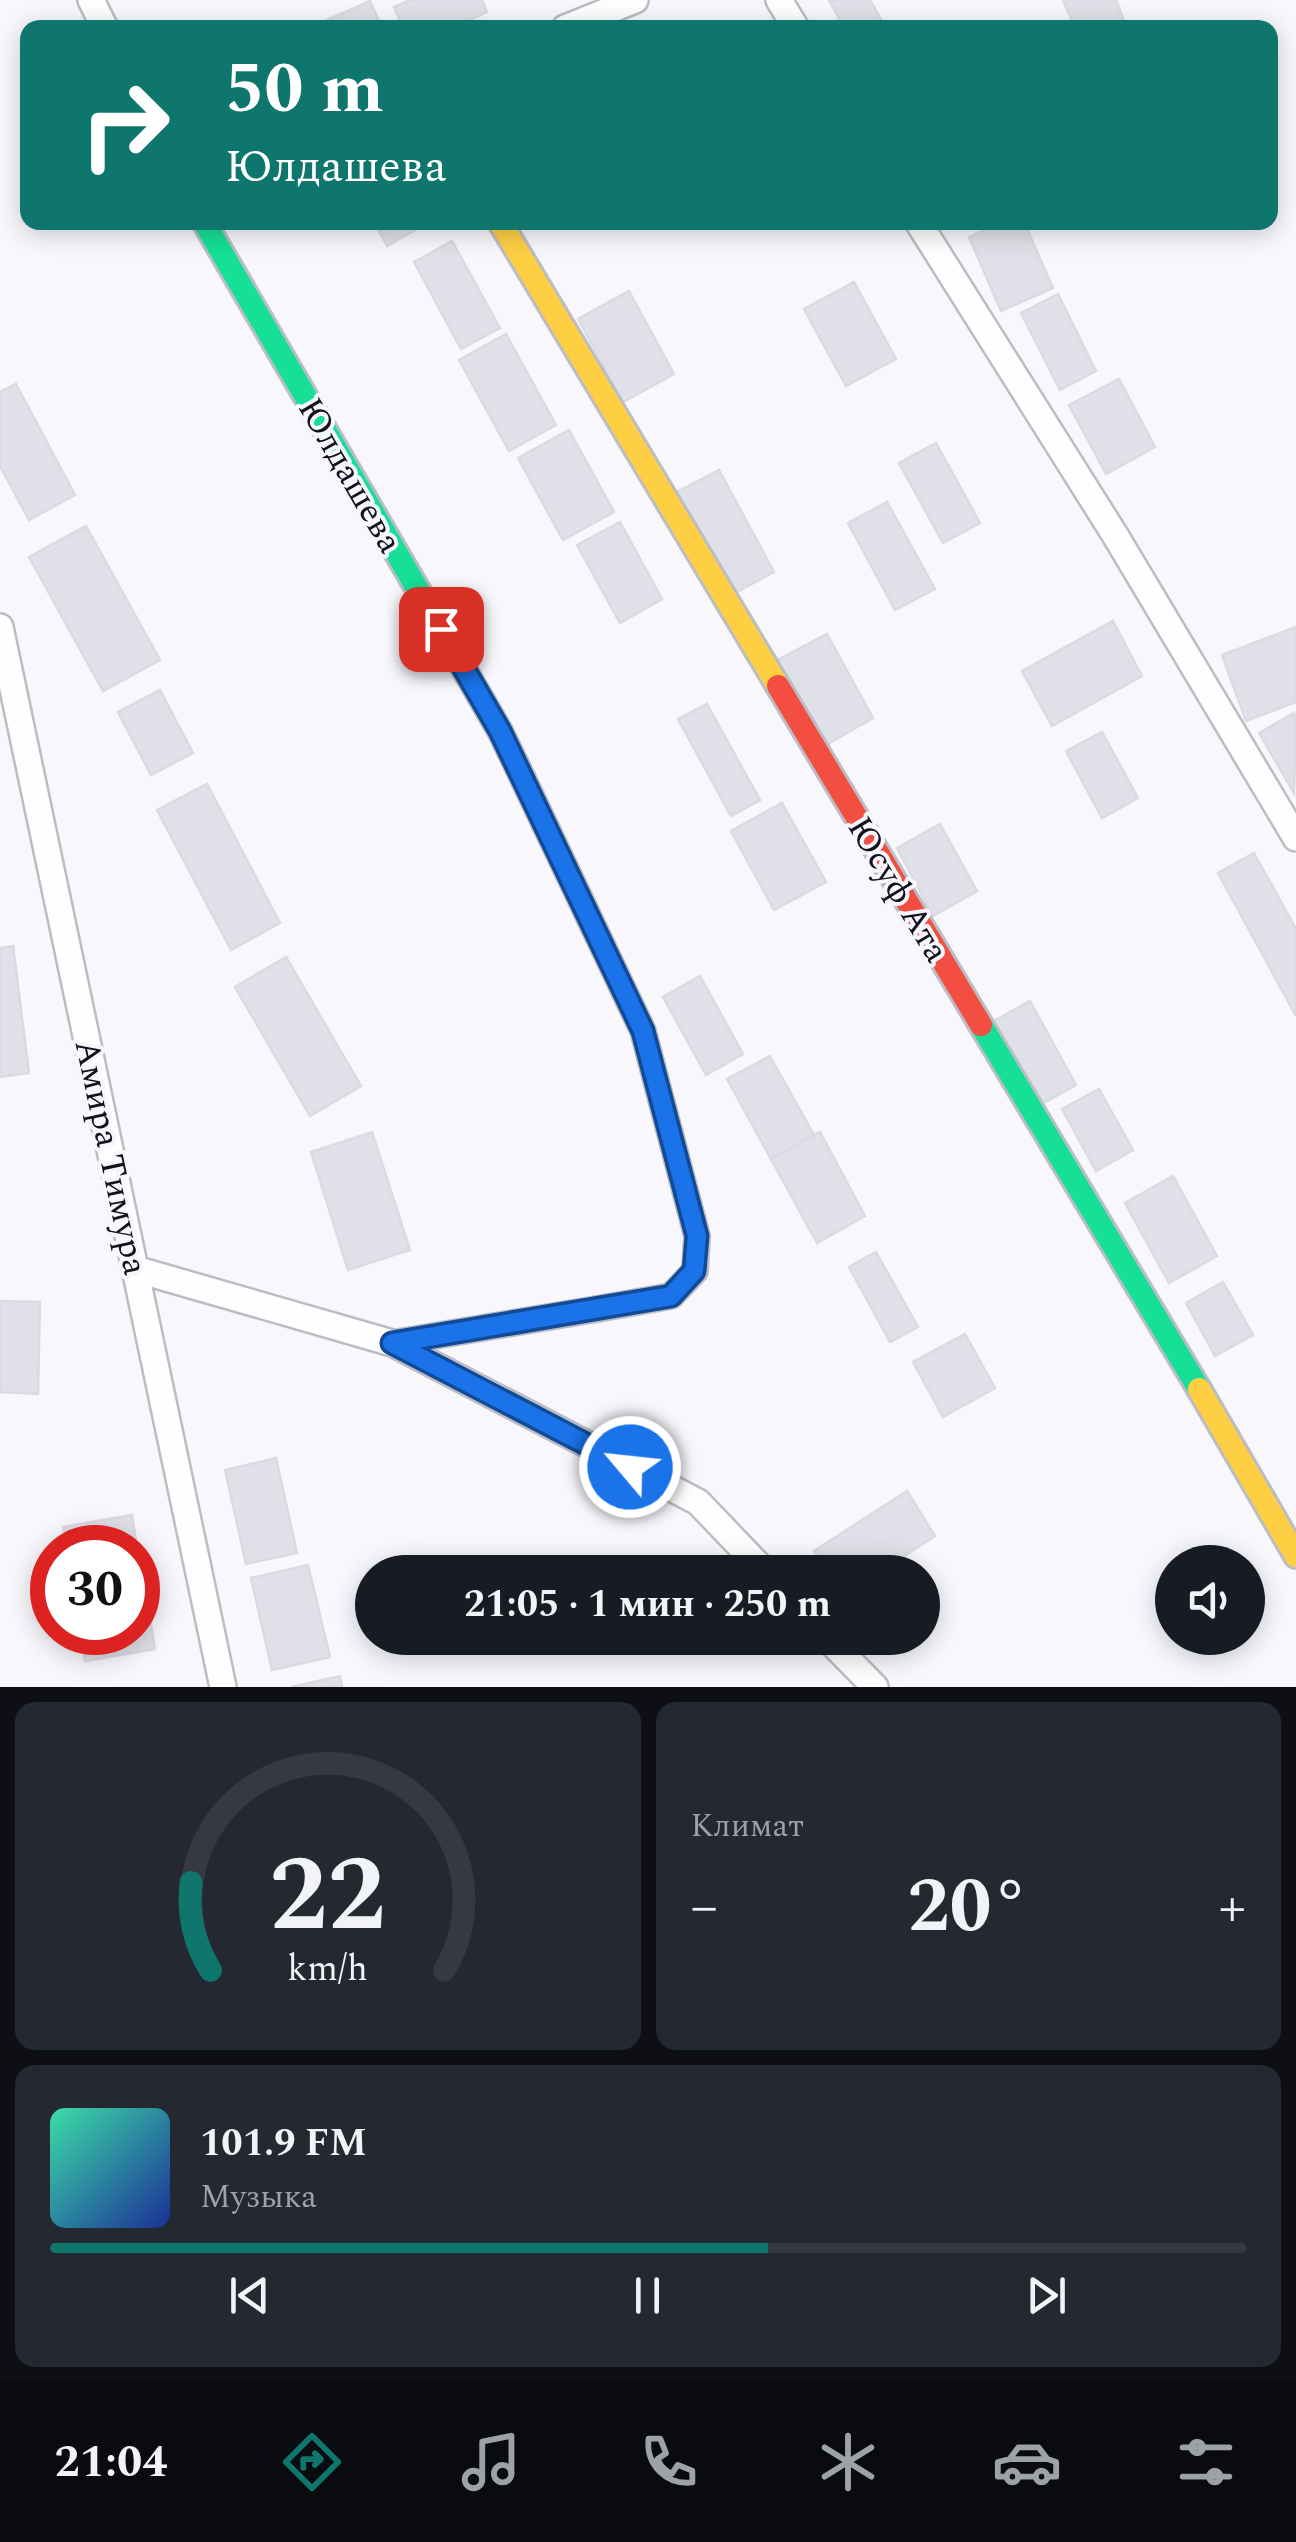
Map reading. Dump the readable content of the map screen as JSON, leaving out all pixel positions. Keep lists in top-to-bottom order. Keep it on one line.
{"streets":{"street":["Юлдашева","Юсуф Ата","Амира Тимура"]},"page":{"turn":["50 m","Юлдашева"],"limit":"30","trip":"21:05 · 1 мин · 250 m","tile":"Климат","heat":["−","20°","+"],"song":["101.9 FM","Музыка"],"tabs":"21:04","gauge":["22","km/h"]}}
